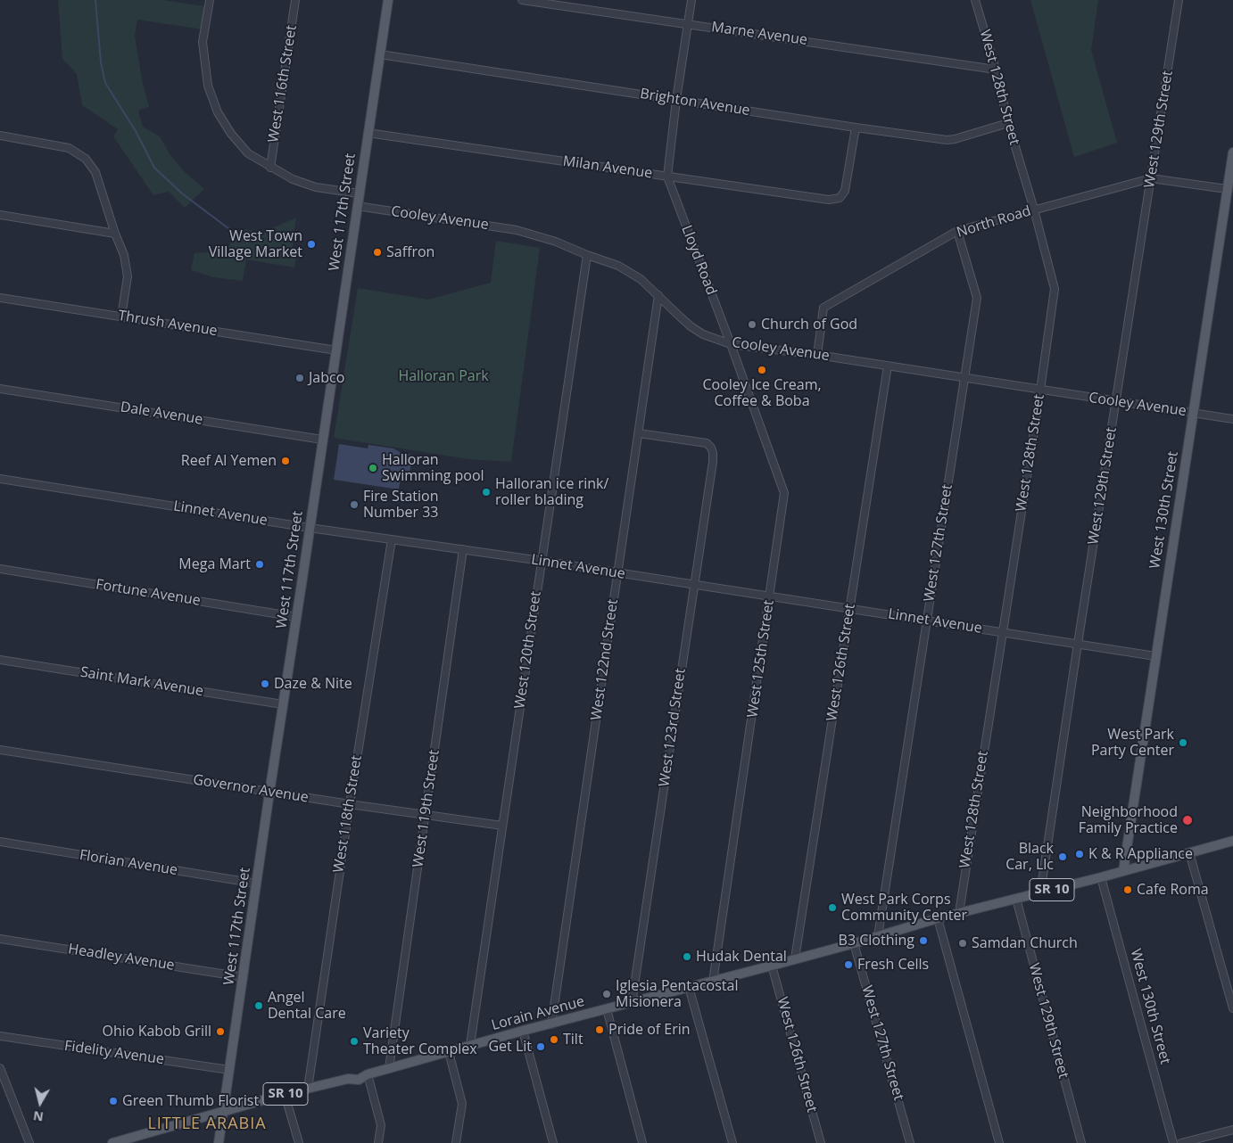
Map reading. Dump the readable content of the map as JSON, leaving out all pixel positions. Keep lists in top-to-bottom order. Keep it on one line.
{"streets":{"main road":["West 117th Street","West 130th Street","SR 10","Lorain Avenue"],"street":["Marne Avenue","West 116th Street","West 128th Street","Brighton Avenue","West 129th Street","Milan Avenue","Cooley Avenue","North Road","Lloyd Road","Thrush Avenue","Dale Avenue","Linnet Avenue","West 127th Street","Fortune Avenue","West 120th Street","West 125th Street","West 122nd Street","West 126th Street","Saint Mark Avenue","West 123rd Street","Governor Avenue","West 119th Street","West 118th Street","Florian Avenue","Headley Avenue","Fidelity Avenue"]},"crossings":[["Marne Avenue","West 128th Street"],["West 128th Street","Brighton Avenue"],["West 128th Street","Cooley Avenue"],["West 128th Street","North Road"],["West 128th Street","Linnet Avenue"],["West 128th Street","Lorain Avenue"],["Brighton Avenue","Milan Avenue"],["Brighton Avenue","West 117th Street"],["West 129th Street","Cooley Avenue"],["West 129th Street","North Road"],["West 129th Street","Linnet Avenue"],["West 129th Street","Lorain Avenue"],["Milan Avenue","West 117th Street"],["Milan Avenue","Lloyd Road"],["West 117th Street","Cooley Avenue"],["West 117th Street","Thrush Avenue"],["West 117th Street","Dale Avenue"],["West 117th Street","Linnet Avenue"],["West 117th Street","Fortune Avenue"],["West 117th Street","Saint Mark Avenue"],["West 117th Street","Governor Avenue"],["West 117th Street","Florian Avenue"],["West 117th Street","Headley Avenue"],["West 117th Street","Lorain Avenue"],["West 117th Street","Fidelity Avenue"],["Cooley Avenue","North Road"],["Cooley Avenue","Lloyd Road"],["Cooley Avenue","West 130th Street"],["Cooley Avenue","West 127th Street"],["Cooley Avenue","West 120th Street"],["Cooley Avenue","West 125th Street"],["Cooley Avenue","West 122nd Street"],["Cooley Avenue","West 126th Street"],["North Road","West 130th Street"],["North Road","West 127th Street"],["Lloyd Road","West 125th Street"],["West 130th Street","Linnet Avenue"],["West 130th Street","Lorain Avenue"],["Linnet Avenue","West 127th Street"],["Linnet Avenue","West 120th Street"],["Linnet Avenue","West 125th Street"],["Linnet Avenue","West 122nd Street"],["Linnet Avenue","West 126th Street"],["Linnet Avenue","West 123rd Street"],["Linnet Avenue","West 119th Street"],["Linnet Avenue","West 118th Street"],["West 127th Street","Lorain Avenue"],["West 120th Street","Governor Avenue"],["West 120th Street","Lorain Avenue"],["West 125th Street","Lorain Avenue"],["West 122nd Street","West 123rd Street"],["West 122nd Street","Lorain Avenue"],["West 126th Street","Lorain Avenue"],["West 123rd Street","Lorain Avenue"],["Governor Avenue","West 119th Street"],["Governor Avenue","West 118th Street"],["West 119th Street","Lorain Avenue"],["West 118th Street","Lorain Avenue"]],"districts":["LITTLE ARABIA"],"parks":["Halloran Park"],"places":["West Town Village Market","Saffron","Church of God","Cooley Ice Cream, Coffee & Boba","Jabco","Reef Al Yemen","Halloran Swimming pool","Halloran ice rink/ roller blading","Fire Station Number 33","Mega Mart","Daze & Nite","West Park Party Center","Neighborhood Family Practice","K & R Appliance","Black Car, Llc","Cafe Roma","West Park Corps Community Center","B3 Clothing","Samdan Church","Hudak Dental","Fresh Cells","Iglesia Pentacostal Misionera","Angel Dental Care","Pride of Erin","Ohio Kabob Grill","Tilt","Variety Theater Complex","Get Lit","Green Thumb Florist"],"north":"bottom"}
